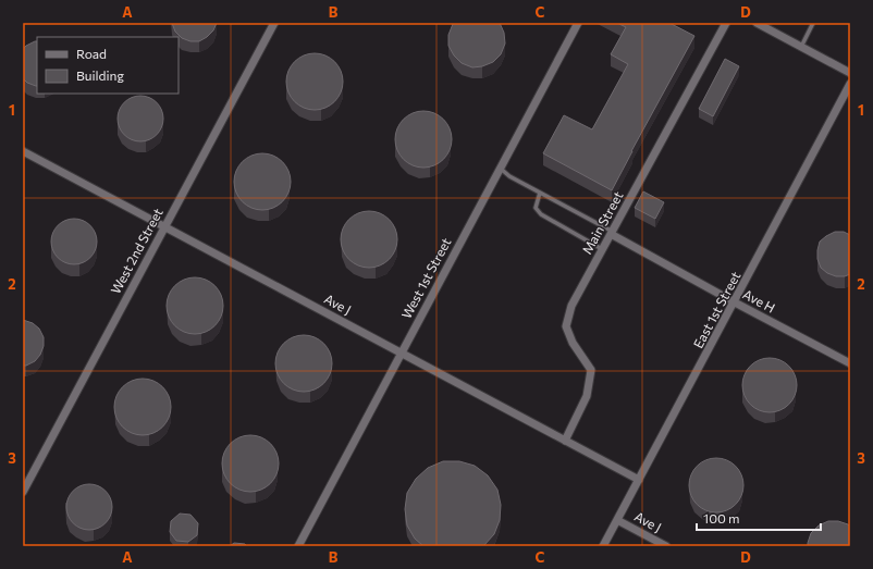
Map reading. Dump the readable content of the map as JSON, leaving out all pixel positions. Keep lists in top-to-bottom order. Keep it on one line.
{"streets":{"street":["Main Street","West 2nd Street","West 1st Street","Ave H","Ave J","East 1st Street"]},"crossings":[["Main Street","Ave H"],["Main Street","Ave J"],["West 2nd Street","Ave J"],["West 1st Street","Ave J"],["Ave H","East 1st Street"],["Ave J","East 1st Street"]],"legend":["Road","Building"],"scale_bar":"100 m","grid":{"columns":["A","B","C","D"],"rows":["1","2","3"]}}
